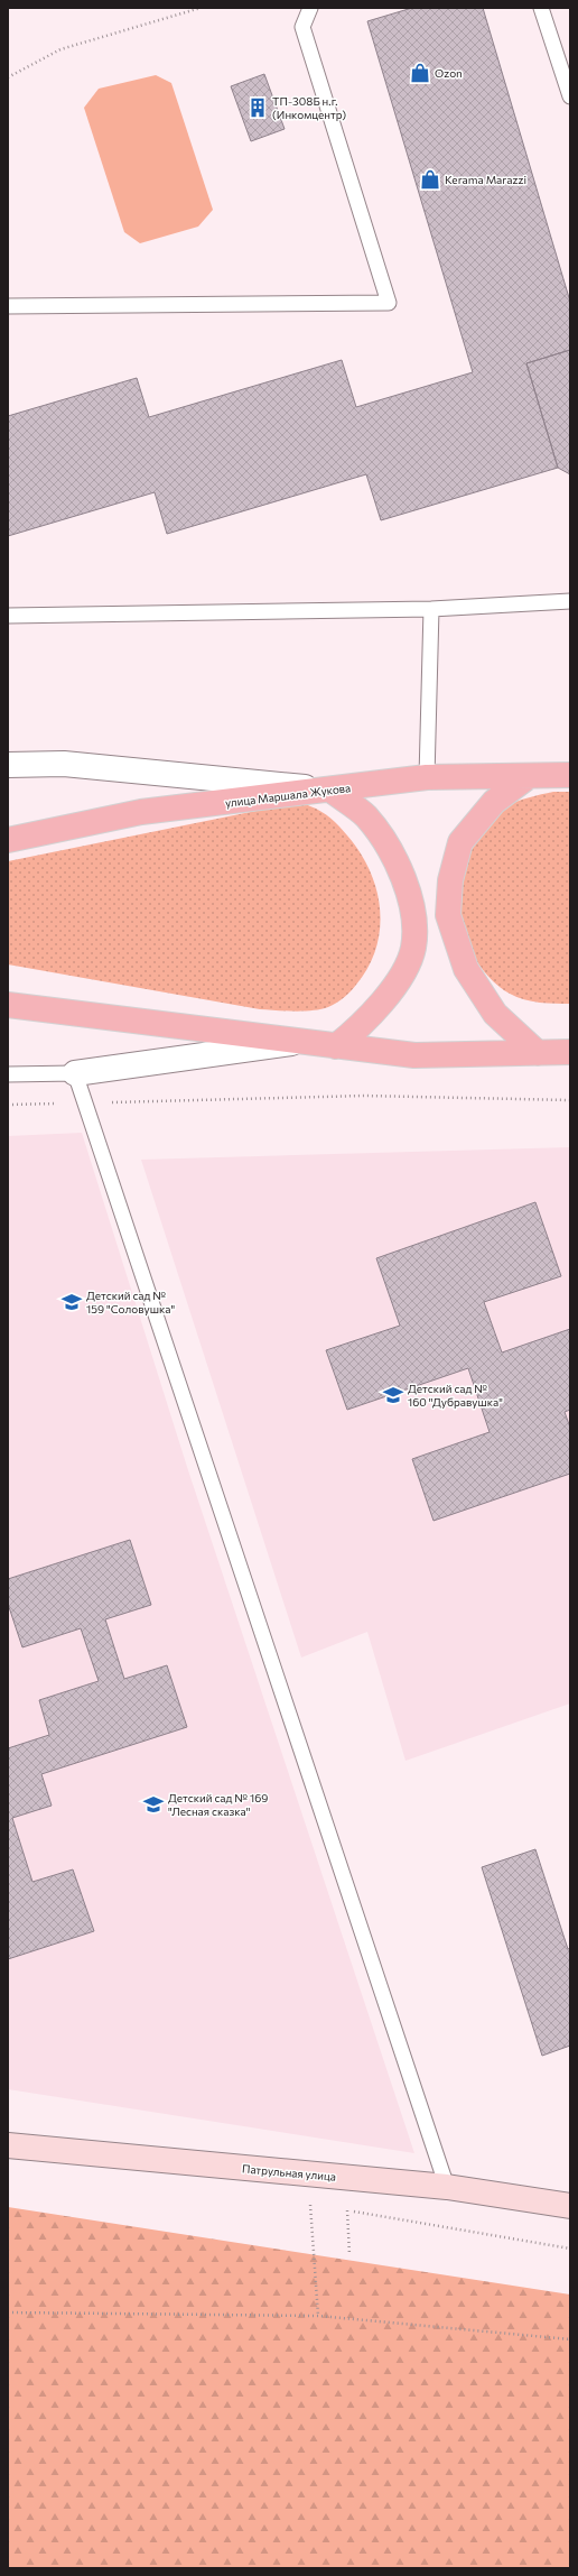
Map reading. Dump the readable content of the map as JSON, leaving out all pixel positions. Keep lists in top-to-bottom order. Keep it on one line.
{"streets":{"main road":["улица Маршала Жукова"],"street":["Патрульная улица"]},"places":{"shop":["Ozon","Kerama Marazzi"],"building":["ТП-308Б н.г. (Инкомцентр)"],"school or university":["Детский сад № 159 \"Соловушка\"","Детский сад № 160 \"Дубравушка\"","Детский сад № 169 \"Лесная сказка\""]}}
